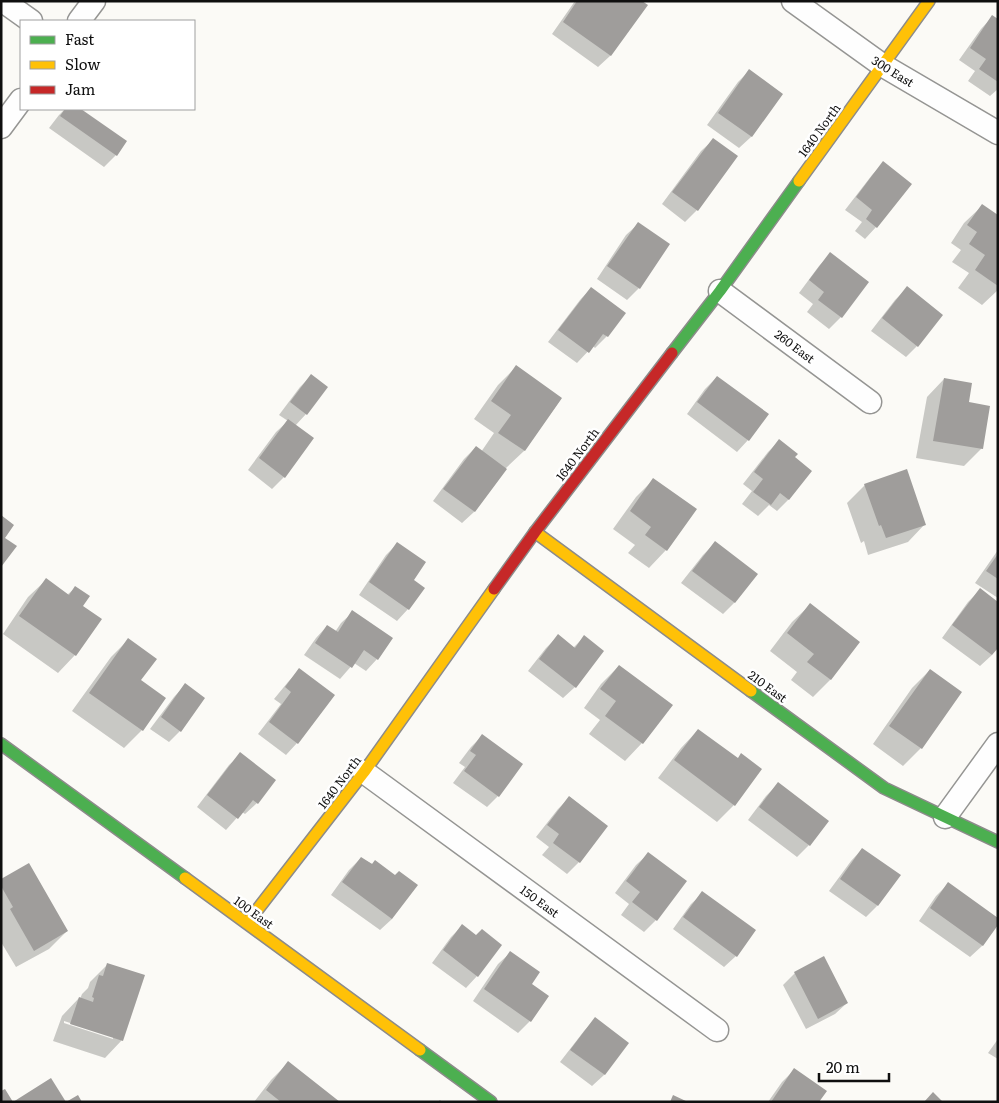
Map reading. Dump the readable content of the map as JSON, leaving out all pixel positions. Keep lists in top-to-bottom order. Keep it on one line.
{"streets":{"street":["300 East","1640 North","260 East","210 East","150 East","100 East"]},"crossings":[["300 East","1640 North"],["1640 North","260 East"],["1640 North","210 East"],["1640 North","150 East"],["1640 North","100 East"]],"legend":["Fast","Slow","Jam"],"scale_bar":"20 m"}
